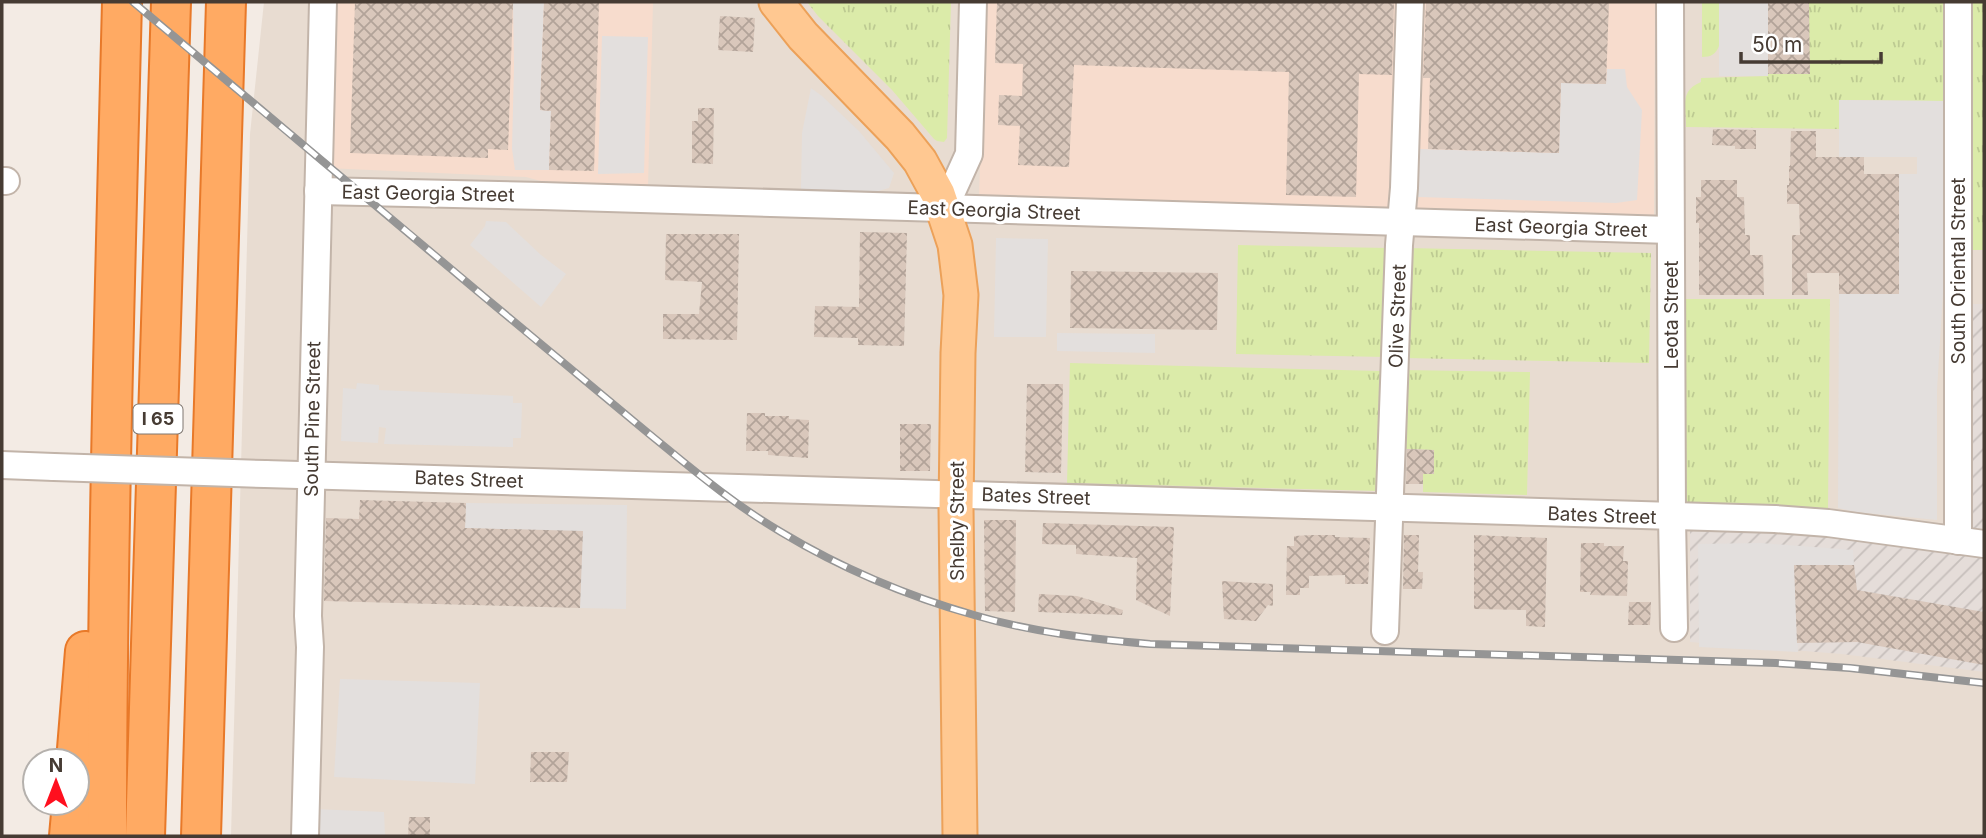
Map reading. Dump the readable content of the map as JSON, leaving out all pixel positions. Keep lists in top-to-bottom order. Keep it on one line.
{"streets":{"highway":["I 65"],"main road":["Shelby Street"],"street":["East Georgia Street","South Oriental Street","Leota Street","Olive Street","South Pine Street","Bates Street"]},"crossings":[["East Georgia Street","Leota Street"],["East Georgia Street","Olive Street"],["East Georgia Street","South Pine Street"],["East Georgia Street","Shelby Street"],["South Oriental Street","Bates Street"],["Leota Street","Bates Street"],["Olive Street","Bates Street"],["South Pine Street","Bates Street"],["Bates Street","Shelby Street"]],"scale_bar":"50 m","north":"top"}
